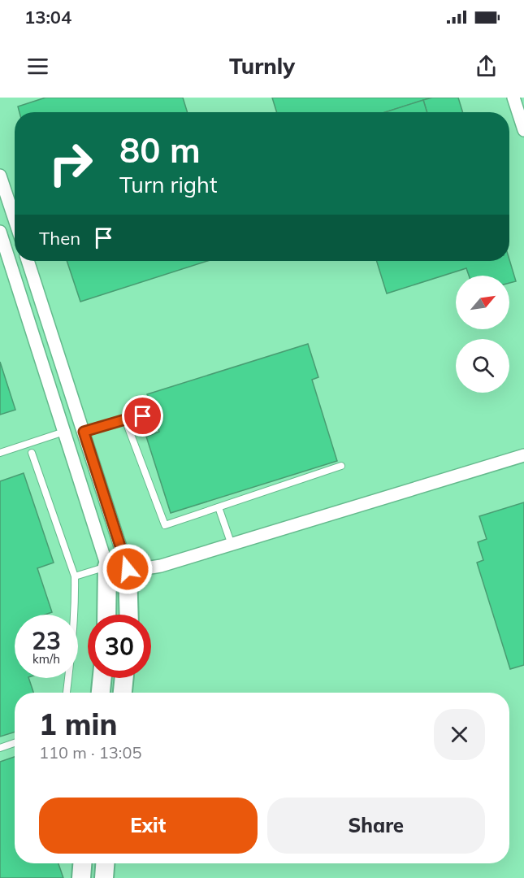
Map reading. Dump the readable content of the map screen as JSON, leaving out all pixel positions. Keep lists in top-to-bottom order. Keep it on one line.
{"north":"top right","page":{"status":"13:04","header":"Turnly","turn":["80 m","Turn right"],"then":"Then","speed":"23 km/h","limit":"30","heading":["1 min","110 m · 13:05"],"buttons":["Exit","Share"]}}
